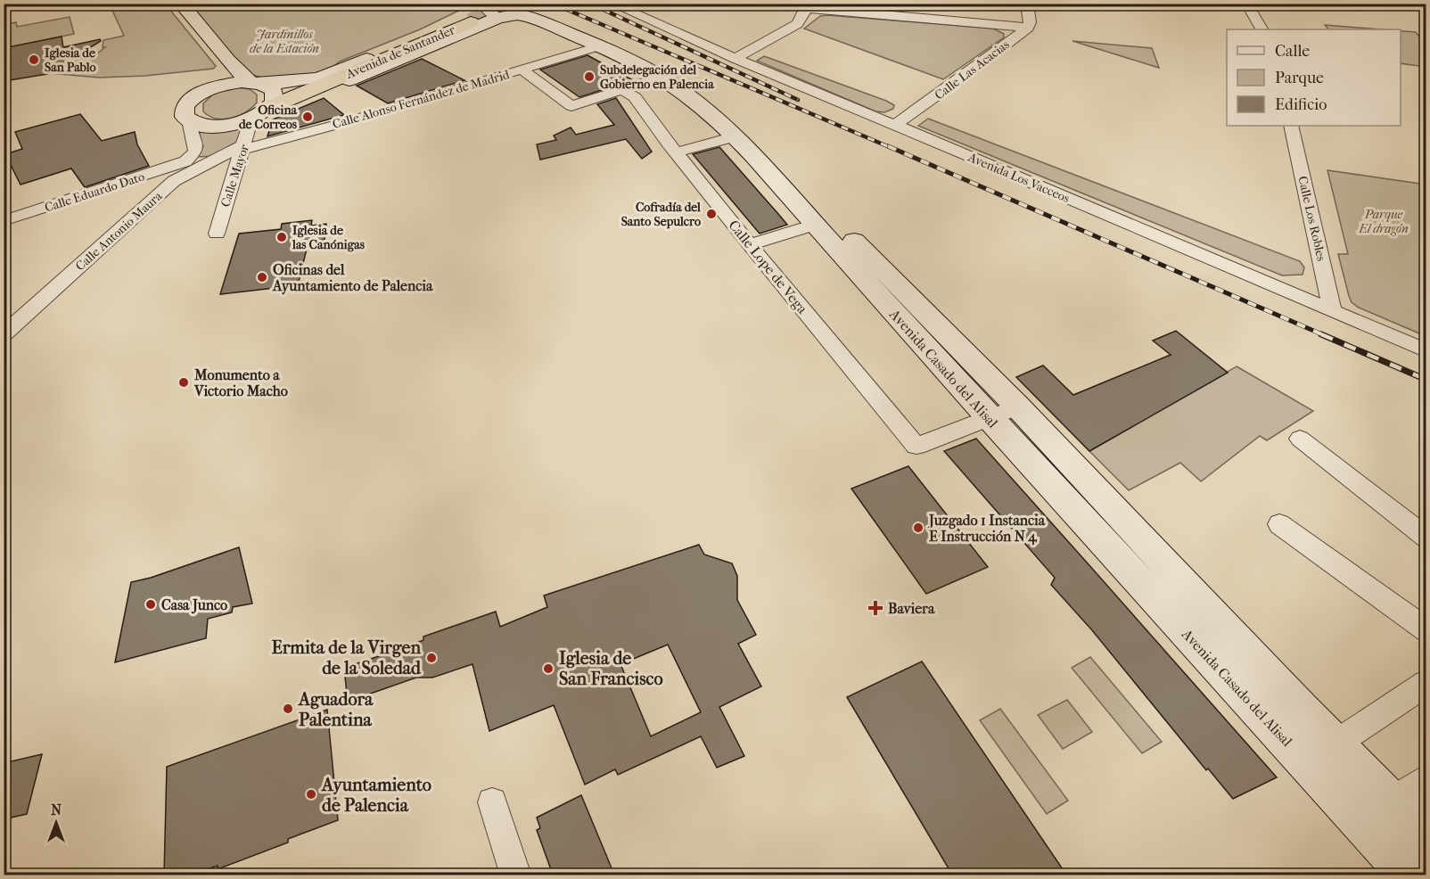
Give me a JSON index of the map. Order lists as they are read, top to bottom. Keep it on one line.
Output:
{"streets":{"highway":["Avenida de Santander"],"main road":["Avenida Casado del Alisal"],"street":["Calle Las Acacias","Calle Alonso Fernández de Madrid","Calle Mayor","Avenida Los Vacceos","Calle Eduardo Dato","Calle Los Robles","Calle Antonio Maura","Calle Lope de Vega"]},"crossings":[["Avenida de Santander","Calle Mayor"],["Calle Las Acacias","Avenida Los Vacceos"],["Calle Alonso Fernández de Madrid","Calle Mayor"],["Calle Alonso Fernández de Madrid","Calle Antonio Maura"],["Calle Alonso Fernández de Madrid","Avenida Casado del Alisal"],["Calle Mayor","Calle Antonio Maura"],["Avenida Los Vacceos","Calle Los Robles"],["Calle Lope de Vega","Avenida Casado del Alisal"]],"parks":["Jardinillos de la Estación","Parque El dragón"],"places":{"other":["Iglesia de San Pablo","Subdelegación del Gobierno en Palencia","Oficina de Correos","Cofradía del Santo Sepulcro","Iglesia de las Canónigas","Oficinas del Ayuntamiento de Palencia","Monumento a Victorio Macho","Juzgado 1 Instancia E Instrucción N 4","Casa Junco","Ermita de la Virgen de la Soledad","Iglesia de San Francisco","Aguadora Palentina","Ayuntamiento de Palencia"],"health":["Baviera"]},"legend":["Calle","Parque","Edificio"],"north":"top"}
